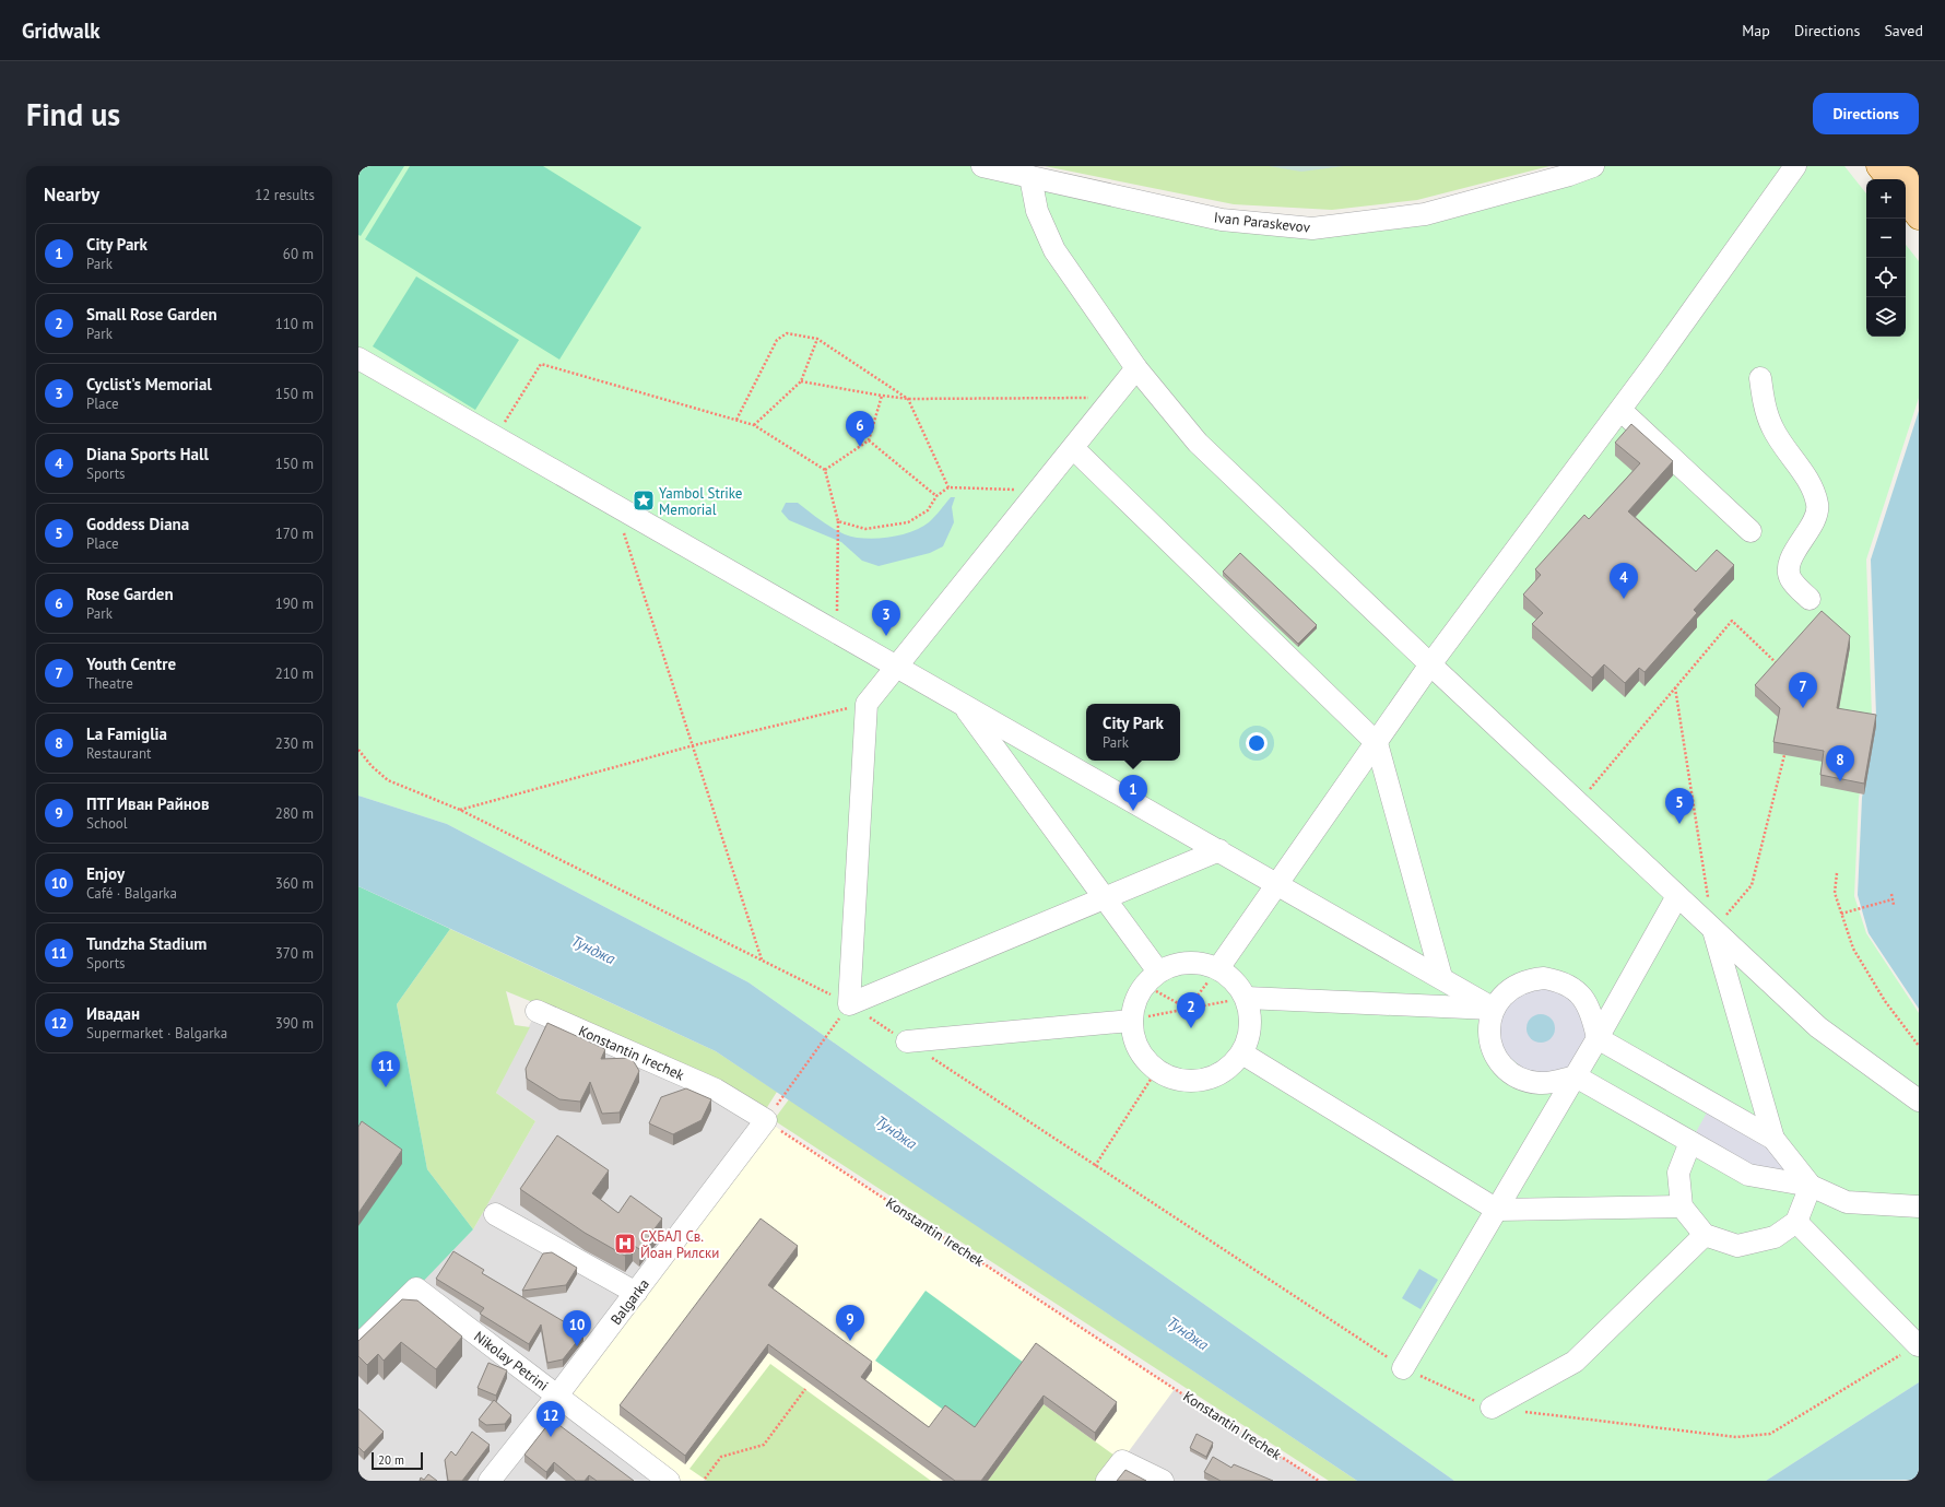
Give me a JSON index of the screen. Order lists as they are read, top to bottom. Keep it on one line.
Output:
{"streets":{"street":["Ivan Paraskevov","Konstantin Irechek","Balgarka","Nikolay Petrini"]},"crossings":[["Konstantin Irechek","Balgarka"],["Balgarka","Nikolay Petrini"]],"water":["Тунджа"],"places":{"place":["Yambol Strike Memorial"],"hospital":["СХБАЛ Св. Йоан Рилски"]},"scale_bar":"20 m","page":{"header":"Gridwalk","nav":["Map","Directions","Saved"],"buttons":"Directions","title":"Find us","heading":["Nearby","12 results"],"map_buttons":["+","−"],"list":[{"mark":"1","name":"City Park","note":"Park","value":"60 m"},{"mark":"2","name":"Small Rose Garden","note":"Park","value":"110 m"},{"mark":"3","name":"Cyclist's Memorial","note":"Place","value":"150 m"},{"mark":"4","name":"Diana Sports Hall","note":"Sports","value":"150 m"},{"mark":"5","name":"Goddess Diana","note":"Place","value":"170 m"},{"mark":"6","name":"Rose Garden","note":"Park","value":"190 m"},{"mark":"7","name":"Youth Centre","note":"Theatre","value":"210 m"},{"mark":"8","name":"La Famiglia","note":"Restaurant","value":"230 m"},{"mark":"9","name":"ПТГ Иван Райнов","note":"School","value":"280 m"},{"mark":"10","name":"Enjoy","note":"Café · Balgarka","value":"360 m"},{"mark":"11","name":"Tundzha Stadium","note":"Sports","value":"370 m"},{"mark":"12","name":"Ивадан","note":"Supermarket · Balgarka","value":"390 m"}],"pins":["6","4","3","7","8","1","5","2","11","9","10","12"],"popup":["City Park","Park"],"scale":"20 m"}}
